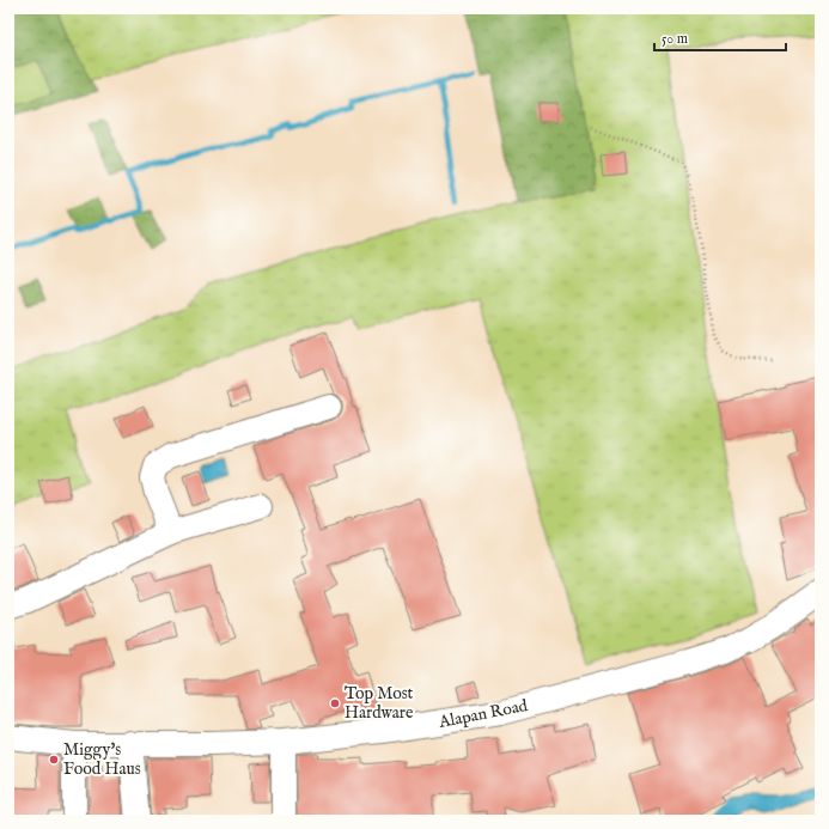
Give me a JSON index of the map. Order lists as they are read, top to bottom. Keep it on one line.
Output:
{"streets":{"street":["Alapan Road"]},"places":["Top Most Hardware","Miggy's Food Haus"],"scale_bar":"50 m"}
